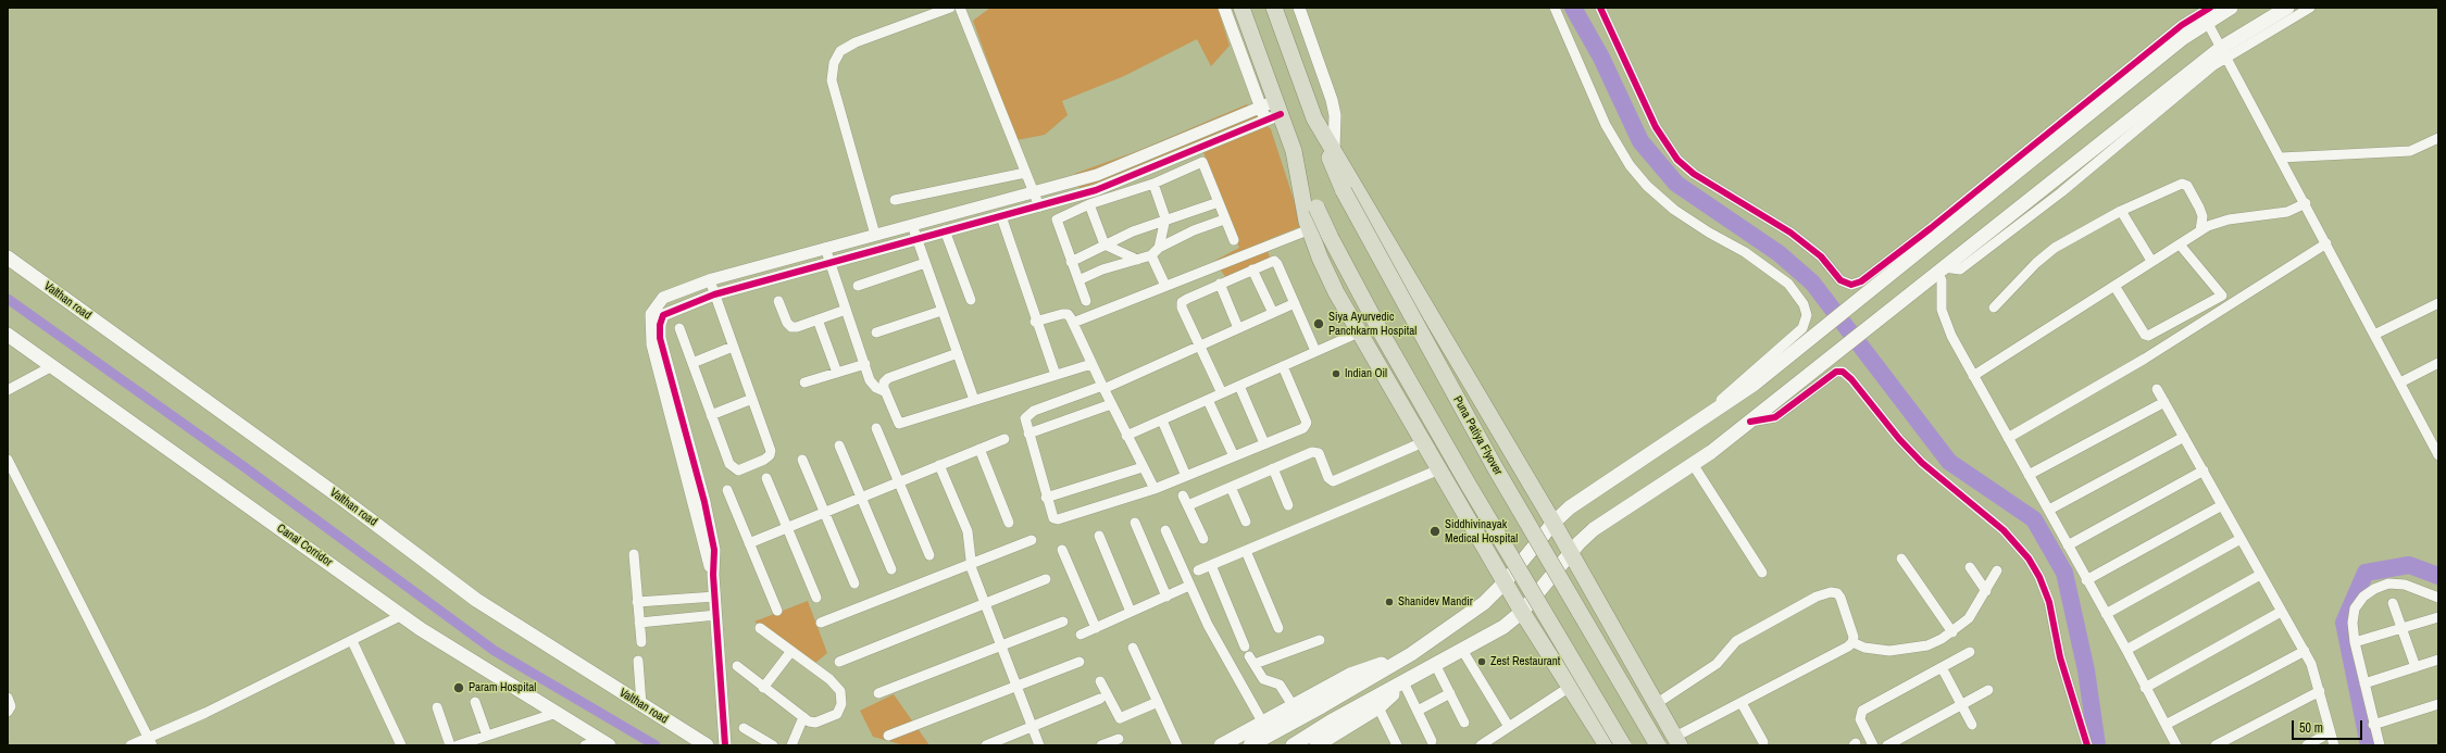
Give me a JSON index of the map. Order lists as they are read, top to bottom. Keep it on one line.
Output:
{"streets":{"highway":["Puna Patiya Flyover"],"main road":["Valthan road","Canal Corridor"]},"places":["Siya Ayurvedic Panchkarm Hospital","Indian Oil","Siddhivinayak Medical Hospital","Shanidev Mandir","Zest Restaurant","Param Hospital"],"scale_bar":"50 m"}
